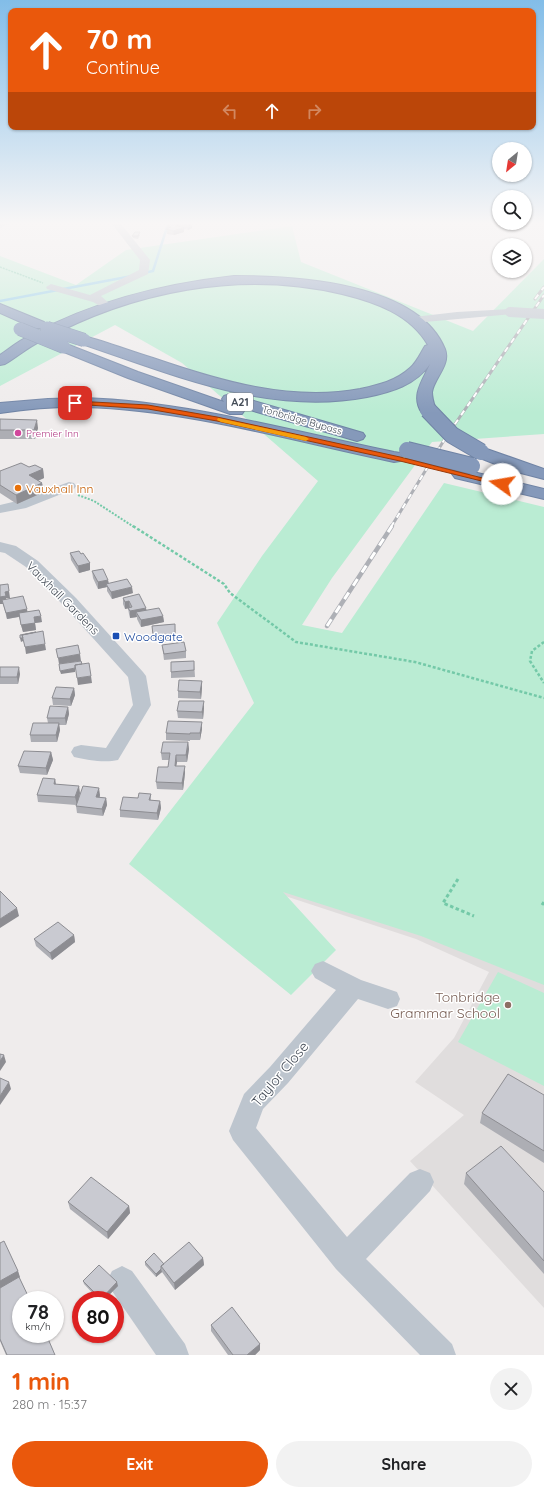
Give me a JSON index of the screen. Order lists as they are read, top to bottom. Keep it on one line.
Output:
{"streets":{"highway":["A21","Tonbridge Bypass"],"street":["Vauxhall Gardens","Taylor Close"]},"places":{"other":["Premier Inn","Vauxhall Inn","Tonbridge Grammar School"],"transit":["Woodgate"]},"north":"bottom left","page":{"turn":["70 m","Continue"],"speed":"78 km/h","limit":"80","heading":["1 min","280 m · 15:37"],"buttons":["Exit","Share"]}}
